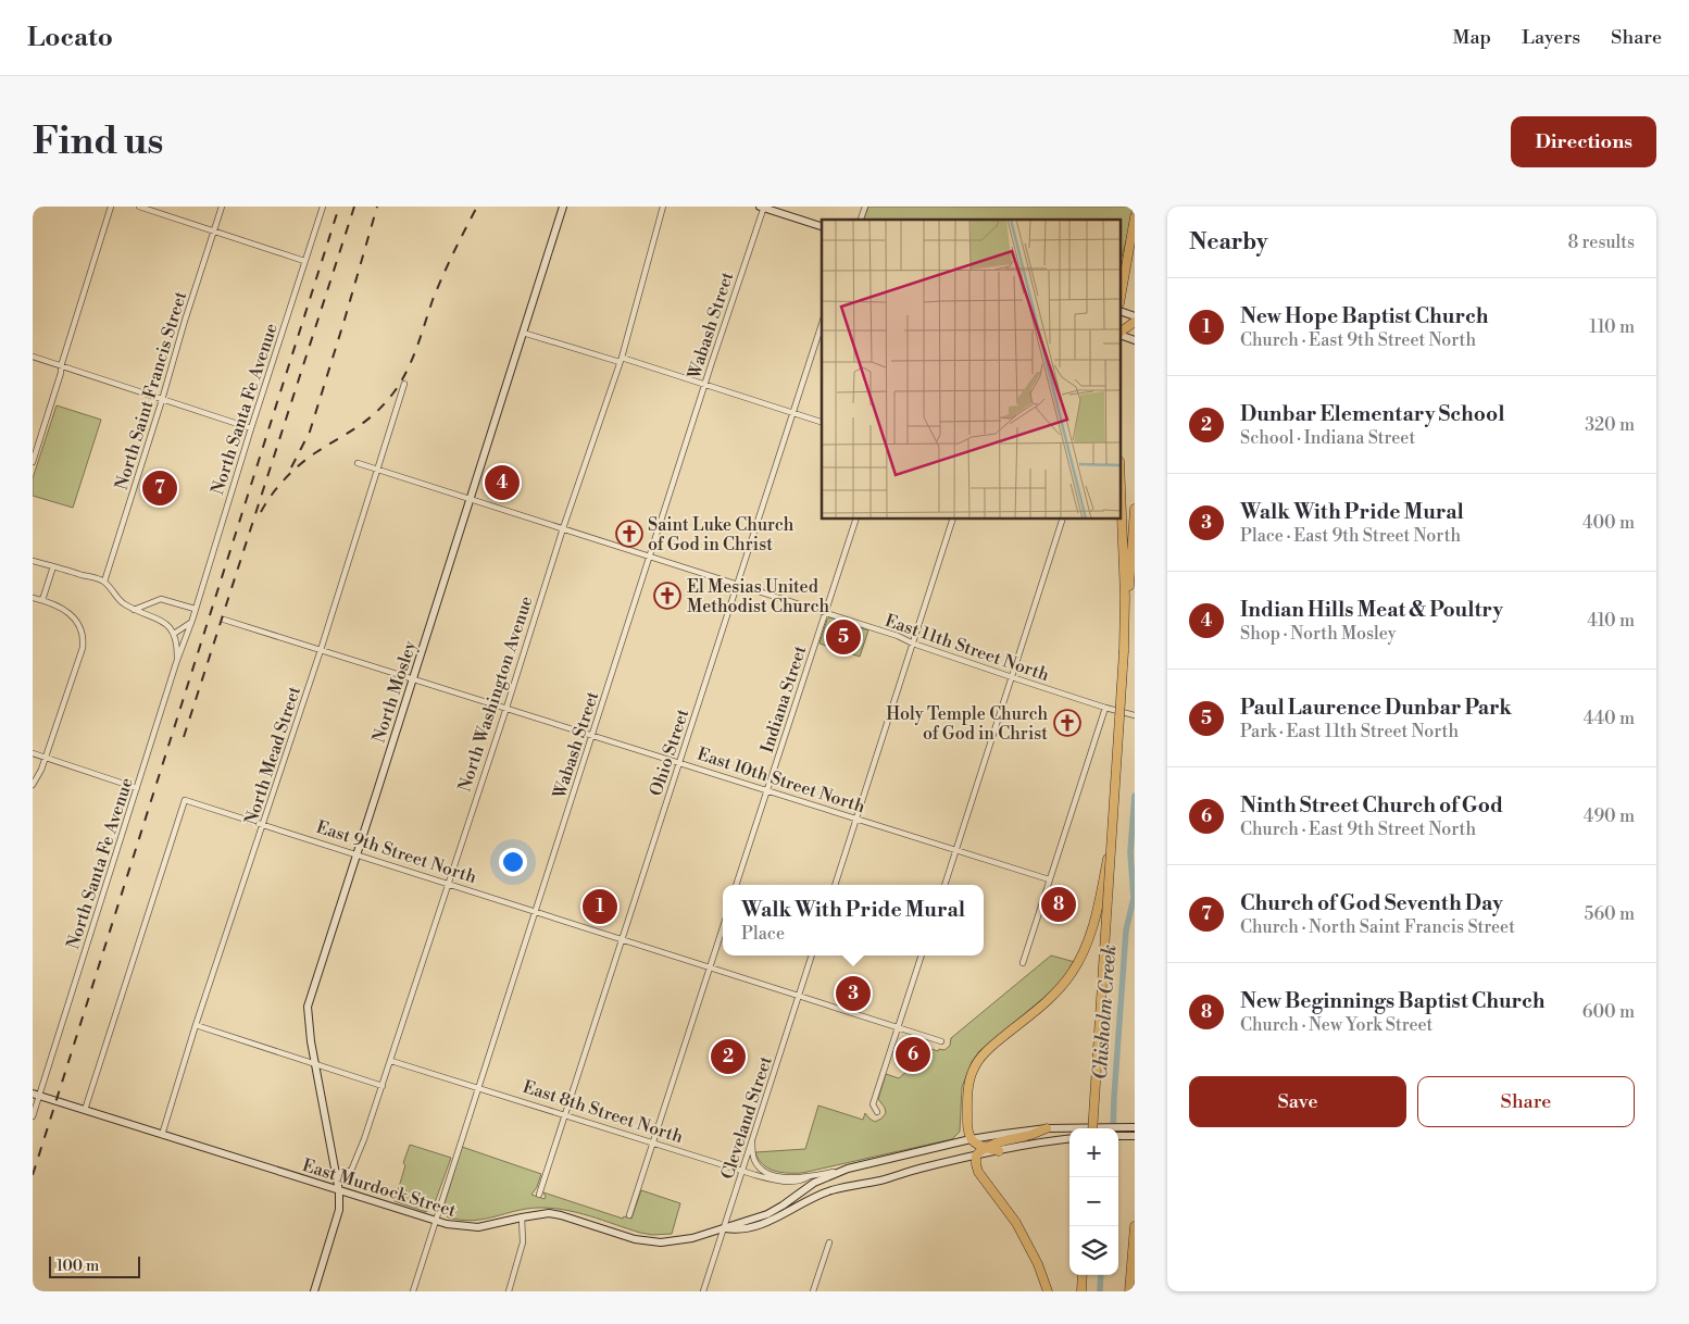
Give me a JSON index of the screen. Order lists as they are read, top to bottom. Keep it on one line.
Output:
{"streets":{"street":["Wabash Street","North Saint Francis Street","North Santa Fe Avenue","East 11th Street North","North Mosley","North Washington Avenue","Indiana Street","Ohio Street","North Mead Street","East 10th Street North","East 9th Street North","East 8th Street North","Cleveland Street","East Murdock Street"]},"crossings":[["Wabash Street","East 11th Street North"],["Wabash Street","East 10th Street North"],["Wabash Street","East 9th Street North"],["Wabash Street","East 8th Street North"],["Wabash Street","East Murdock Street"],["North Santa Fe Avenue","East Murdock Street"],["East 11th Street North","North Mosley"],["East 11th Street North","North Washington Avenue"],["East 11th Street North","Indiana Street"],["East 11th Street North","Ohio Street"],["East 11th Street North","North Mead Street"],["North Mosley","North Washington Avenue"],["North Mosley","East 10th Street North"],["North Mosley","East 9th Street North"],["North Mosley","East Murdock Street"],["North Washington Avenue","East 10th Street North"],["North Washington Avenue","East 9th Street North"],["North Washington Avenue","East 8th Street North"],["Indiana Street","East 10th Street North"],["Ohio Street","East 10th Street North"],["Ohio Street","East 9th Street North"],["Ohio Street","East 8th Street North"],["North Mead Street","East 10th Street North"],["North Mead Street","East 9th Street North"],["North Mead Street","East Murdock Street"],["East 9th Street North","Cleveland Street"],["East 9th Street North","East Murdock Street"],["East 8th Street North","Cleveland Street"],["East 8th Street North","East Murdock Street"],["Cleveland Street","East Murdock Street"]],"water":["Chisholm Creek"],"places":{"church":["Saint Luke Church of God in Christ","El Mesias United Methodist Church","Holy Temple Church of God in Christ"]},"scale_bar":"100 m","page":{"header":"Locato","nav":["Map","Layers","Share"],"buttons":["Directions",["Save","Share"]],"title":"Find us","heading":["Nearby","8 results"],"list":[{"mark":"1","name":"New Hope Baptist Church","note":"Church · East 9th Street North","value":"110 m"},{"mark":"2","name":"Dunbar Elementary School","note":"School · Indiana Street","value":"320 m"},{"mark":"3","name":"Walk With Pride Mural","note":"Place · East 9th Street North","value":"400 m"},{"mark":"4","name":"Indian Hills Meat & Poultry","note":"Shop · North Mosley","value":"410 m"},{"mark":"5","name":"Paul Laurence Dunbar Park","note":"Park · East 11th Street North","value":"440 m"},{"mark":"6","name":"Ninth Street Church of God","note":"Church · East 9th Street North","value":"490 m"},{"mark":"7","name":"Church of God Seventh Day","note":"Church · North Saint Francis Street","value":"560 m"},{"mark":"8","name":"New Beginnings Baptist Church","note":"Church · New York Street","value":"600 m"}],"pins":["4","7","5","8","1","3","6","2"],"popup":["Walk With Pride Mural","Place"],"map_buttons":["+","−"],"scale":"100 m"}}
